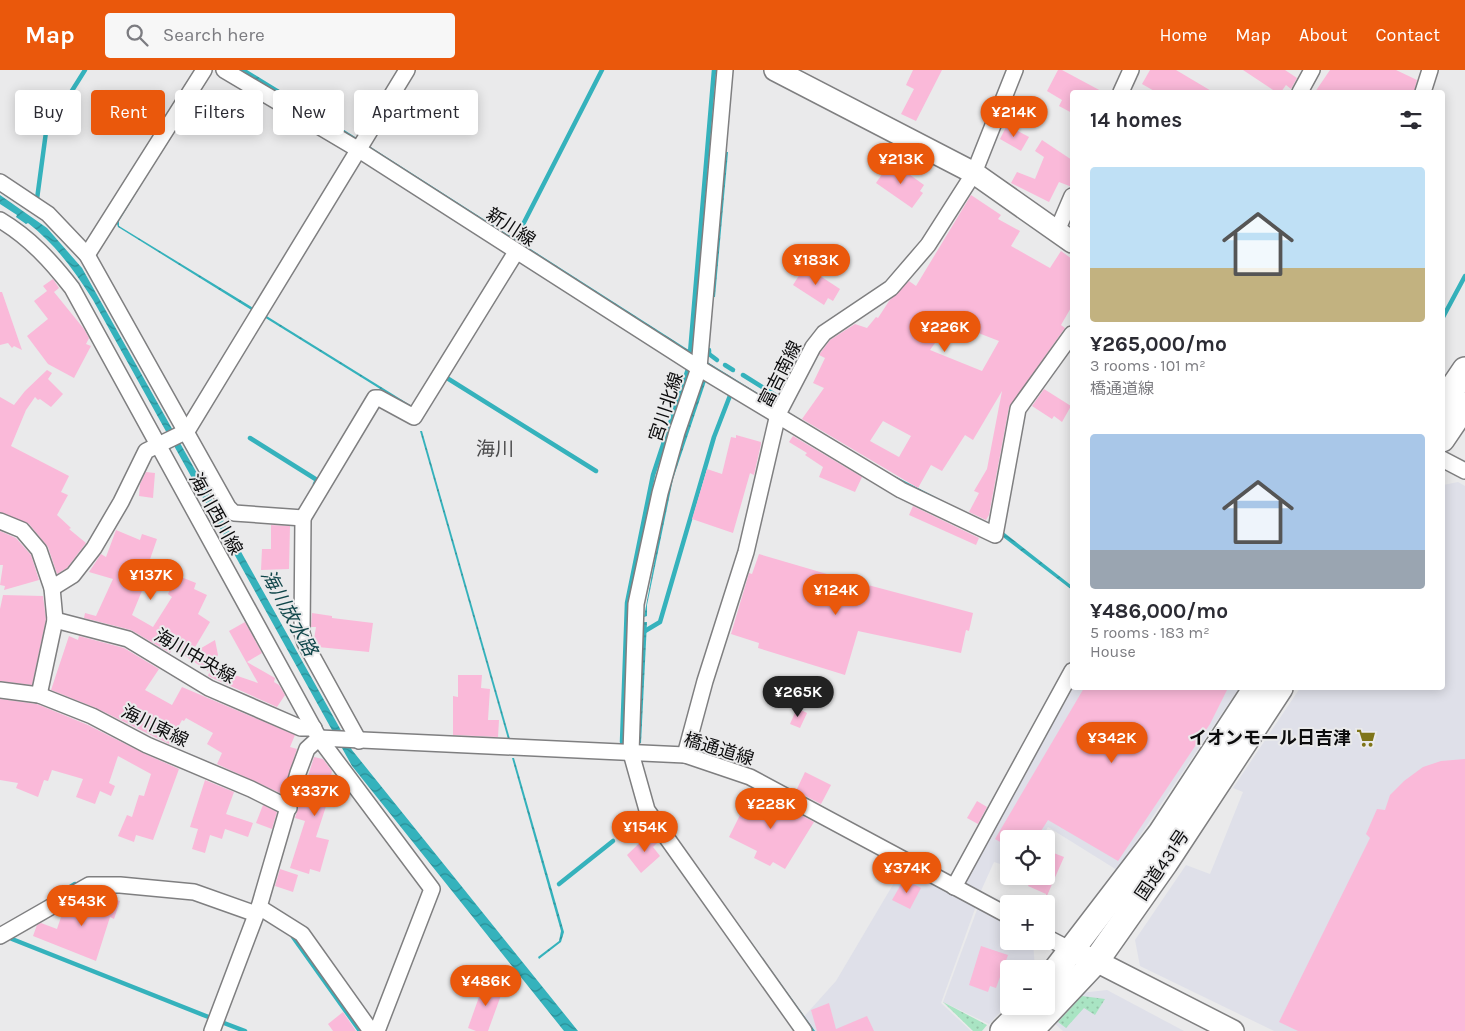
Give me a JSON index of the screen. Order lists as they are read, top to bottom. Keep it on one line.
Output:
{"streets":{"highway":["国道431号"],"street":["新川線","富吉南線","宮川北線","海川西川線","海川中央線","海川東線","橋通道線"]},"crossings":[["新川線","富吉南線"],["新川線","宮川北線"],["富吉南線","橋通道線"],["宮川北線","橋通道線"],["海川西川線","海川中央線"],["海川中央線","橋通道線"]],"districts":["海川"],"water":["海川放水路"],"places":{"supermarket":["イオンモール日吉津"]},"page":{"header":"Map","search":"Search here","nav":["Home","Map","About","Contact"],"chip":["Buy","Rent","Filters","New","Apartment"],"heading":"14 homes","price":["¥214K","¥213K","¥183K","¥226K","¥137K","¥124K","¥265K","¥342K","¥337K","¥228K","¥154K","¥374K","¥543K","¥486K"],"list":[{"name":"¥265,000/mo","note":"3 rooms · 101 m² · 橋通道線"},{"name":"¥486,000/mo","note":"5 rooms · 183 m² · House"}],"map_buttons":["+","−"]}}
